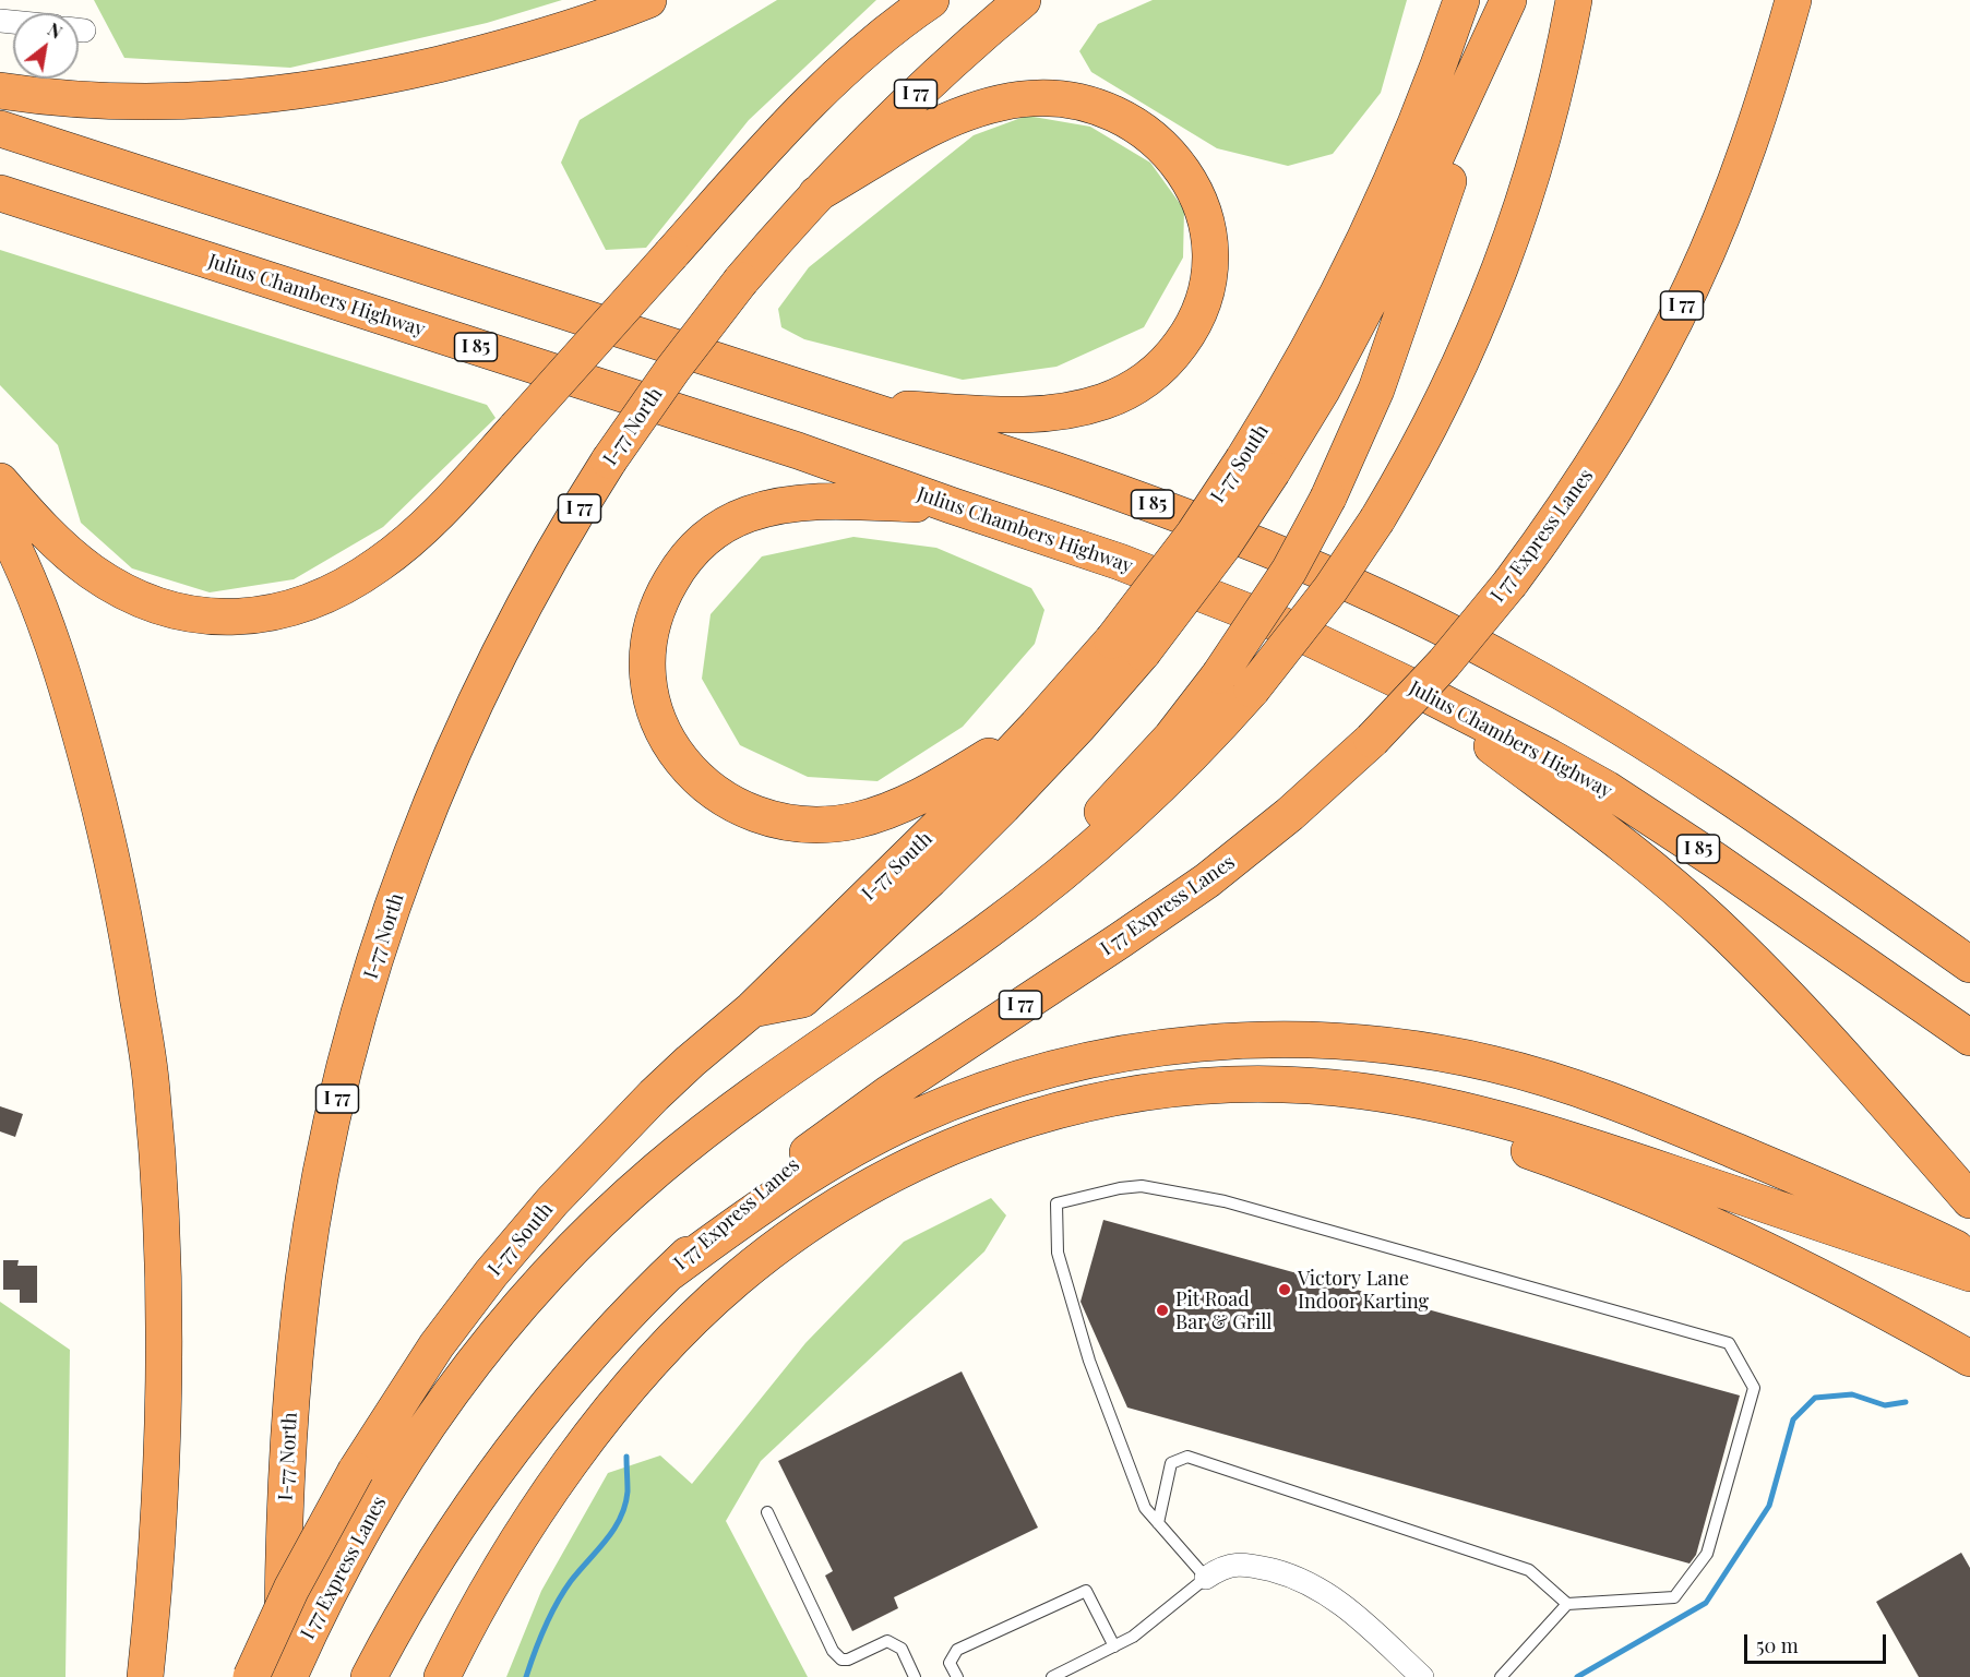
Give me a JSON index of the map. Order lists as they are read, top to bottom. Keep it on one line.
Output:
{"streets":{"highway":["I 77","Julius Chambers Highway","I 85","I-77 North","I-77 South","I 77 Express Lanes"]},"crossings":[["I 77","I-77 North"]],"places":["Victory Lane Indoor Karting","Pit Road Bar & Grill"],"scale_bar":"50 m","north":"top right"}
